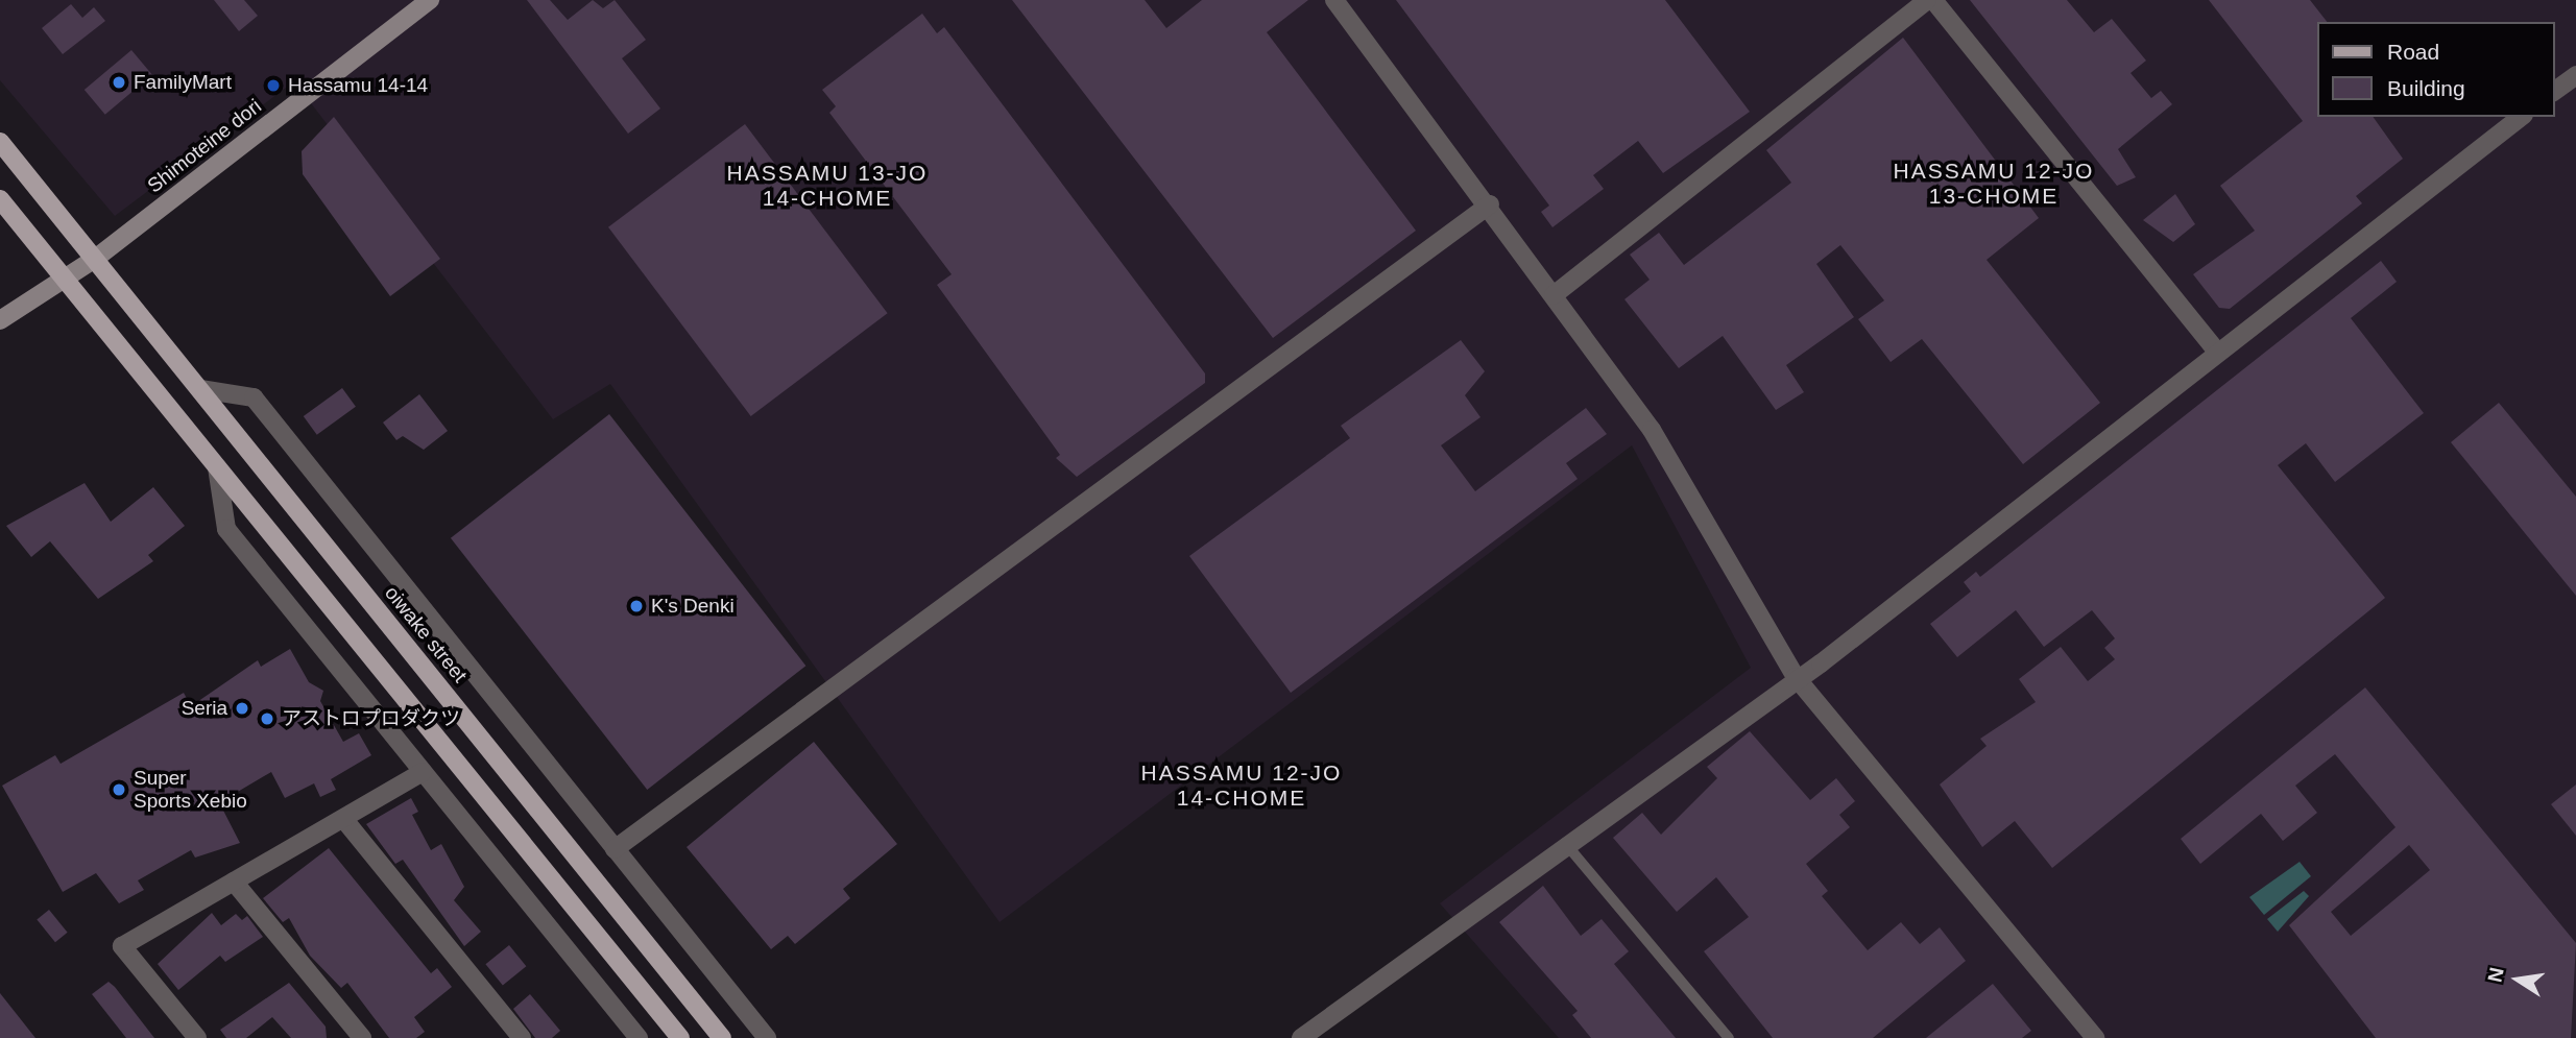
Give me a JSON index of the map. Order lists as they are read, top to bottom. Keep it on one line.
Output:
{"streets":{"main road":["Shimoteine dori","oiwake street"]},"crossings":[["Shimoteine dori","oiwake street"]],"districts":["HASSAMU 12-JO 13-CHOME","HASSAMU 13-JO 14-CHOME","HASSAMU 12-JO 14-CHOME"],"places":["FamilyMart","Hassamu 14-14","K's Denki","Seria","アストロプロダクツ","Super Sports Xebio"],"legend":["Road","Building"],"north":"left"}
